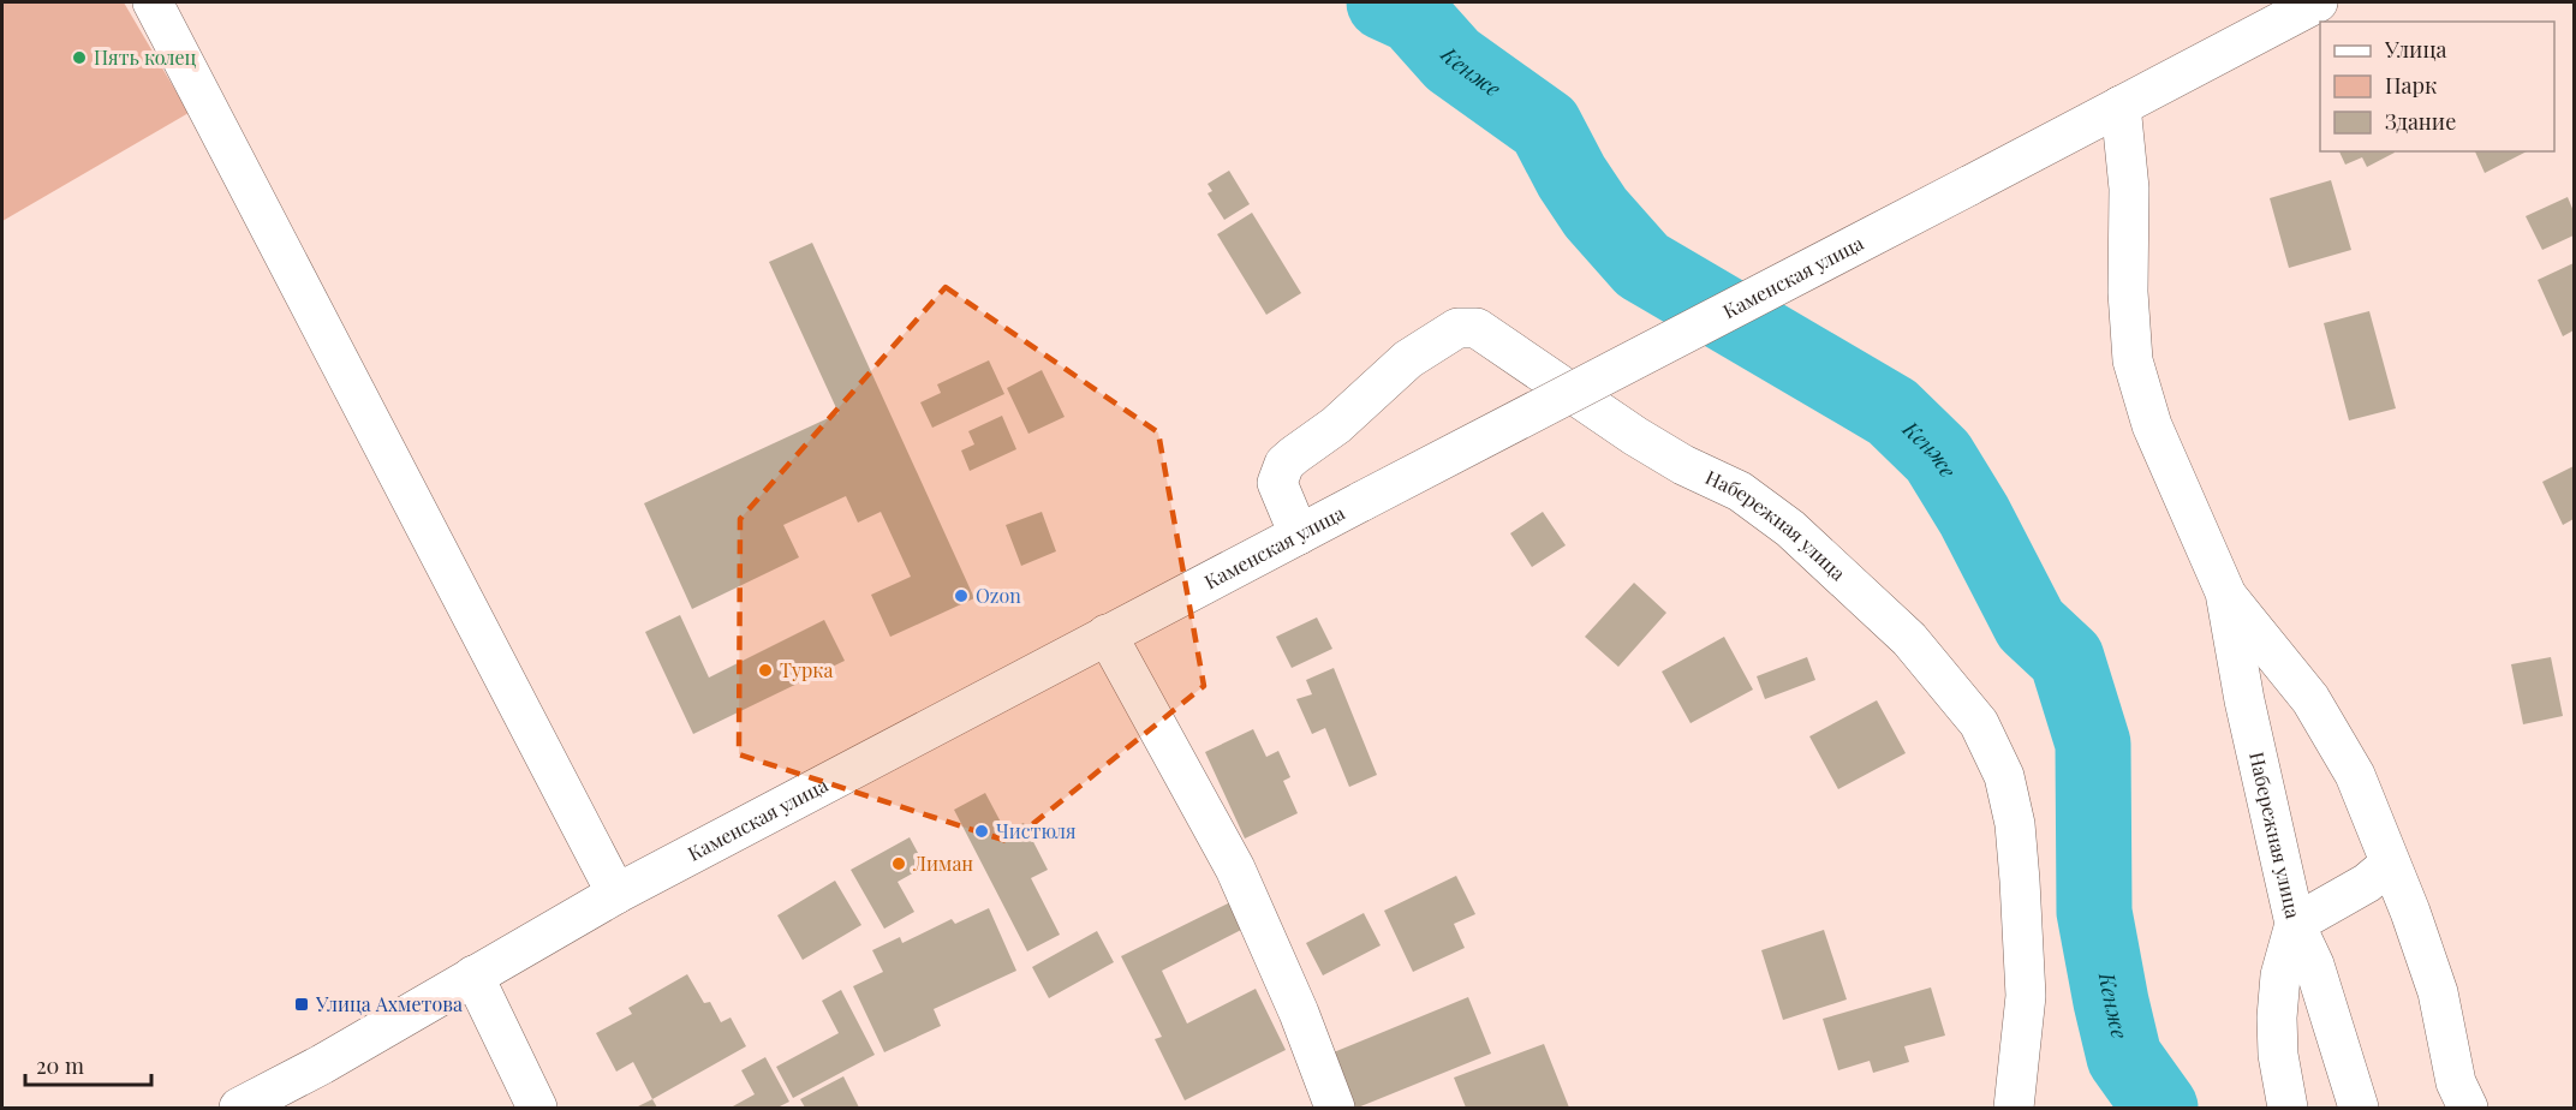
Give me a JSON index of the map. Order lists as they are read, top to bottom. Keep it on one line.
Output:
{"streets":{"street":["Каменская улица","Набережная улица"]},"crossings":[["Каменская улица","Набережная улица"]],"water":["Кенже"],"places":{"other":["Пять колец","Ozon","Турка","Чистюля","Лиман"],"transit":["Улица Ахметова"]},"legend":["Улица","Парк","Здание"],"scale_bar":"20 m"}
